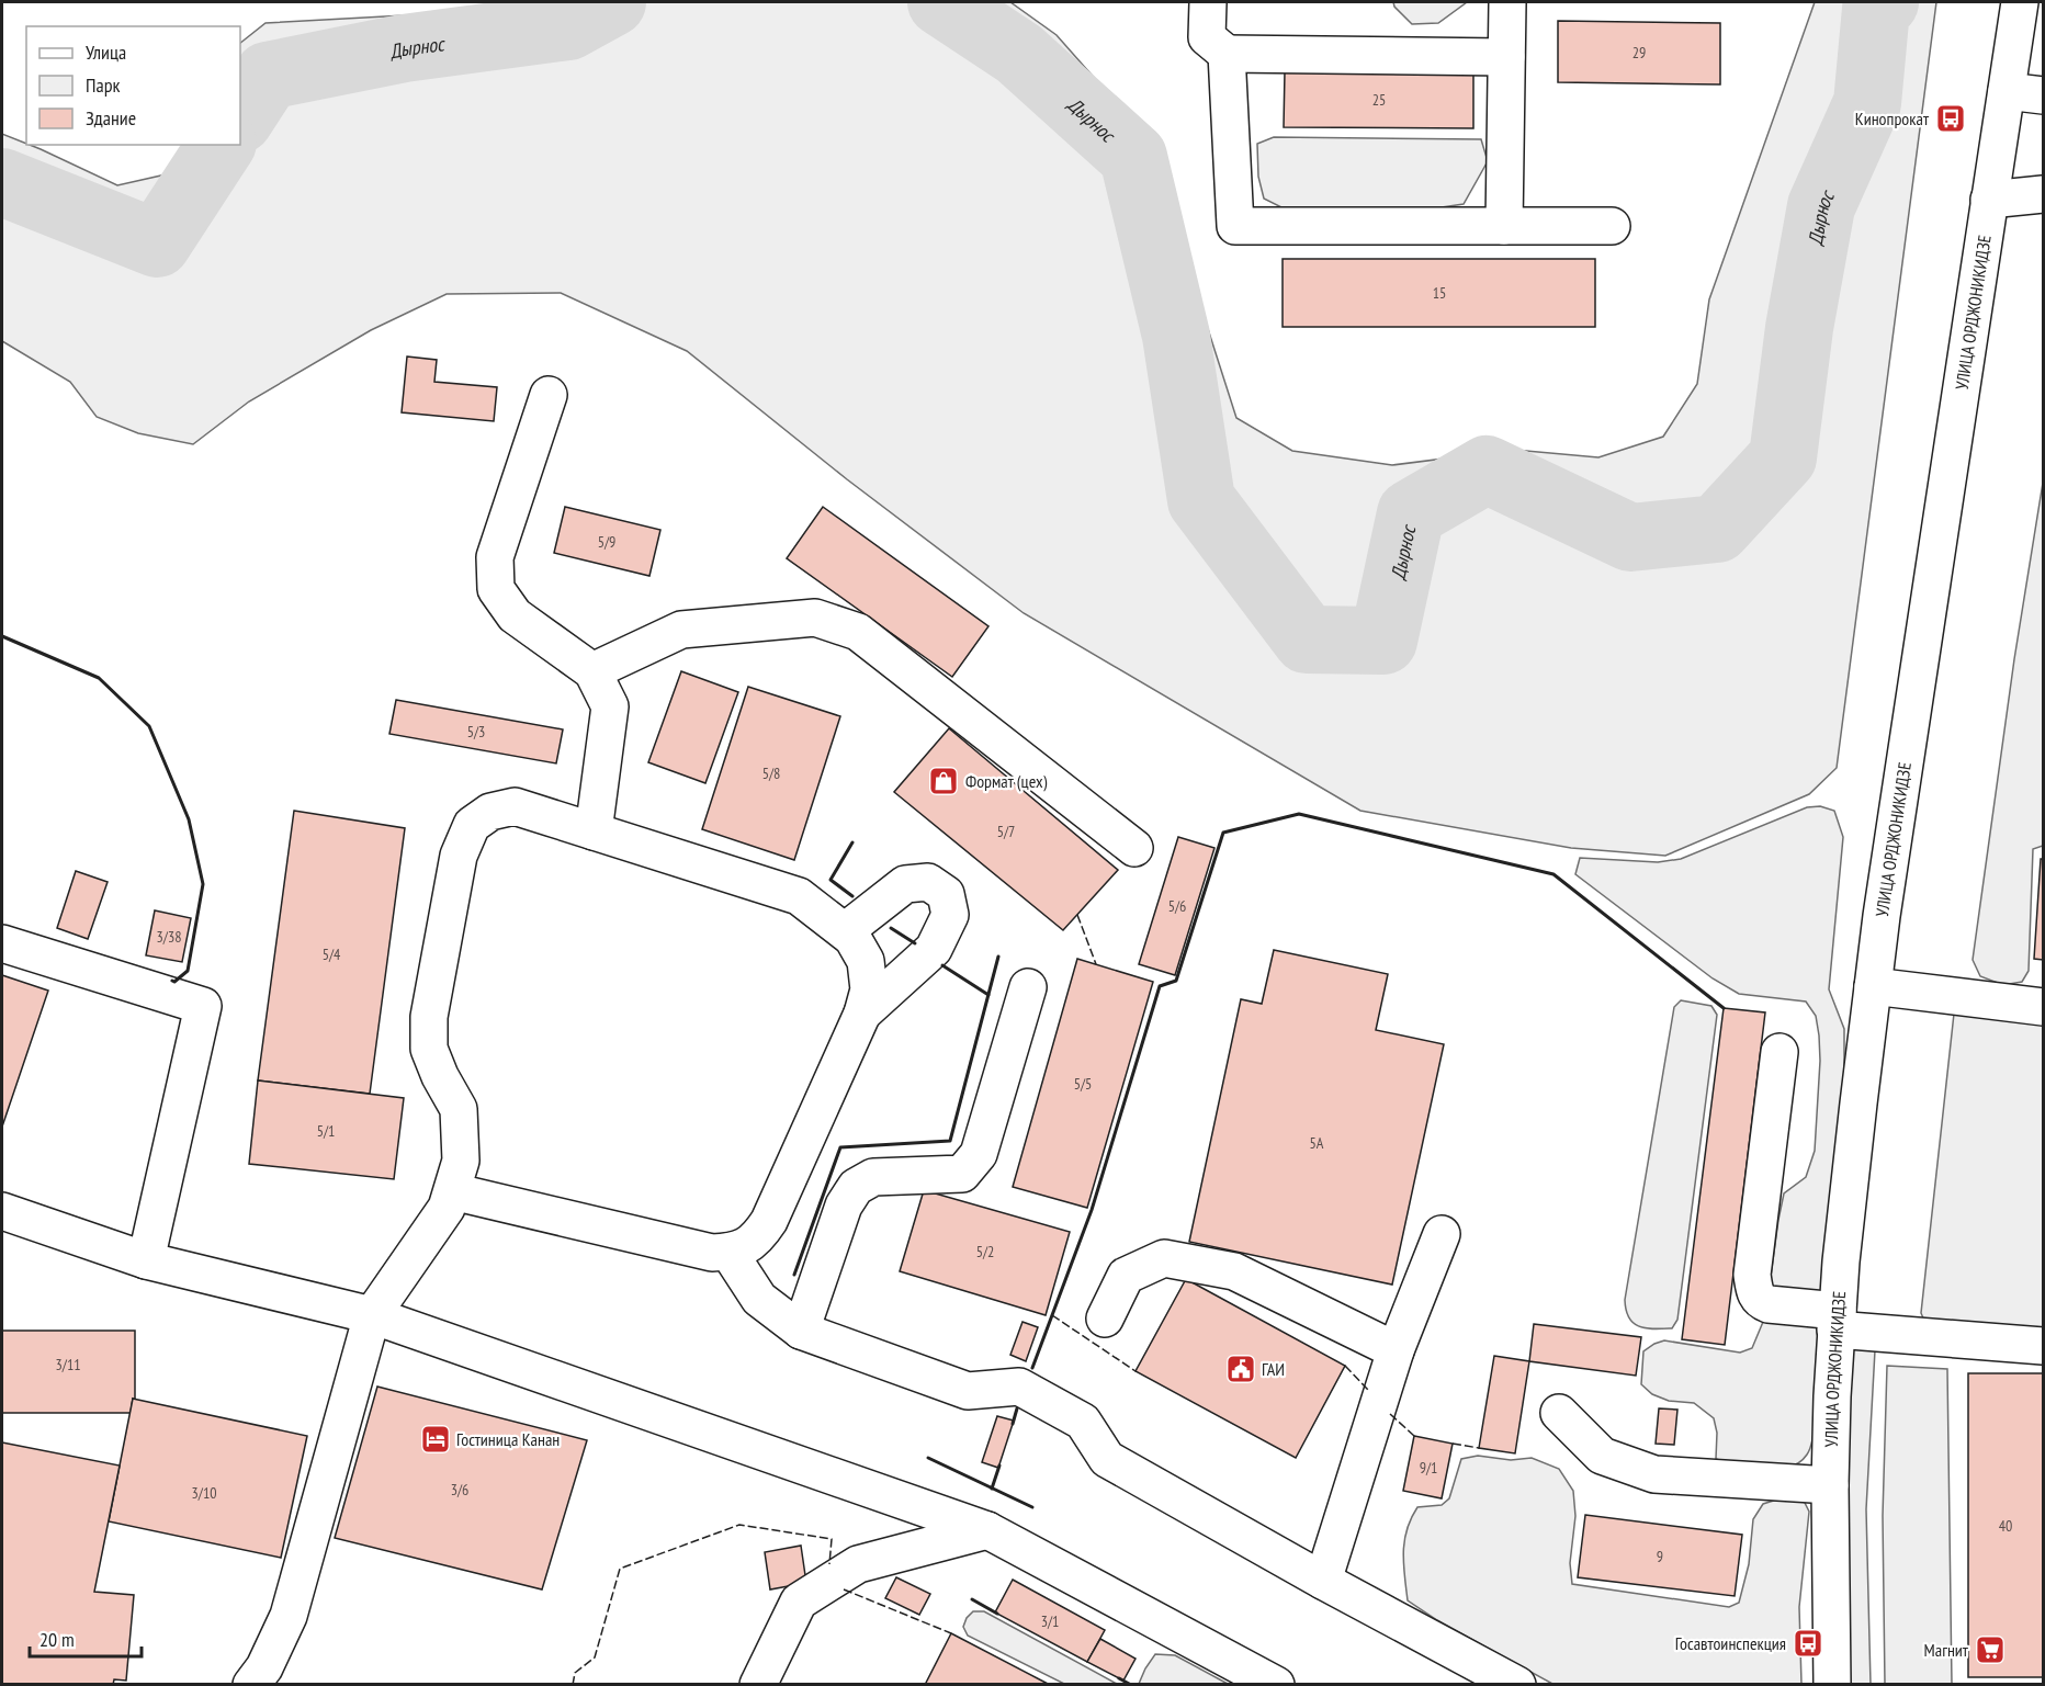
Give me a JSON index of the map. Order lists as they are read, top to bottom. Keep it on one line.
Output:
{"streets":{"main road":["УЛИЦА ОРДЖОНИКИДЗЕ"]},"water":["Дырнос"],"places":{"bus stop":["Кинопрокат","Госавтоинспекция"],"shop":["Формат (цех)"],"public building":["ГАИ"],"hotel":["Гостиница Канан"],"supermarket":["Магнит"]},"house_numbers":["29","25","15","5/9","5/3","5/8","5/7","5/6","3/38","5/4","5/5","5/1","5А","5/2","3/11","9/1","3/6","3/10","40","9","3/1"],"legend":["Улица","Парк","Здание"],"scale_bar":"20 m"}
